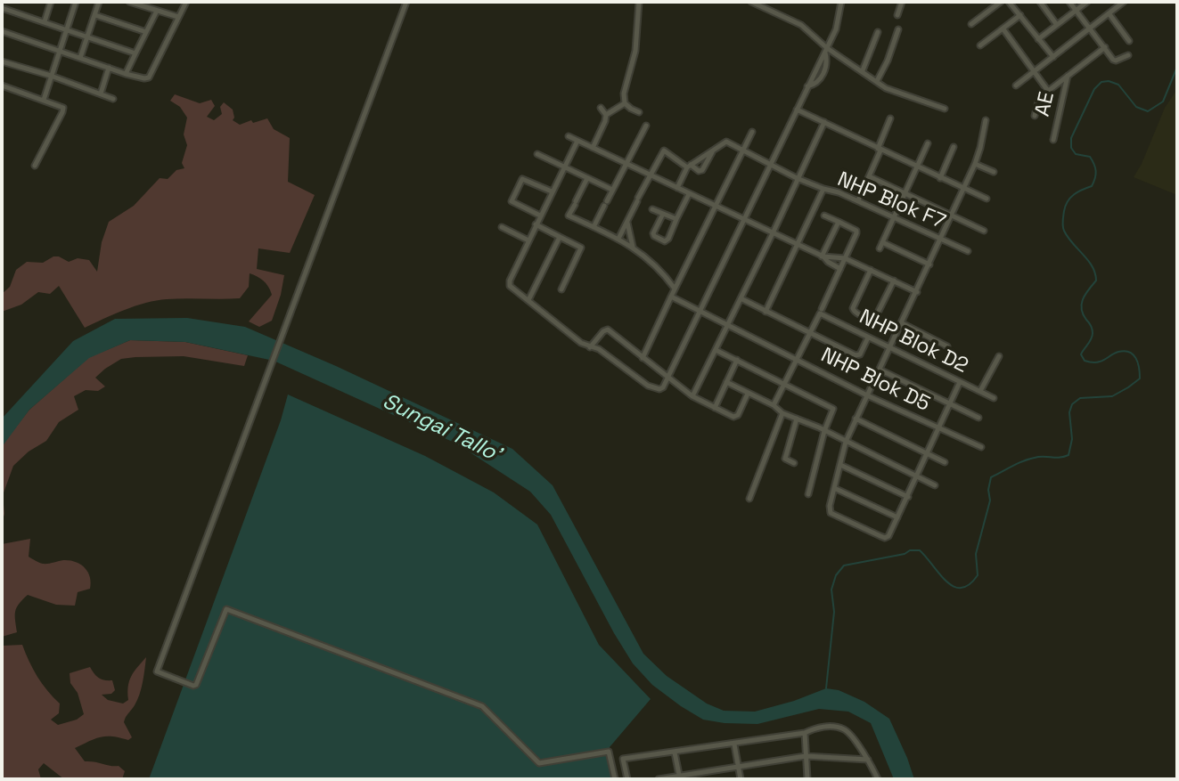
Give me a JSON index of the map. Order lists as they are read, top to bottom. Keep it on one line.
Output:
{"streets":{"street":["AE","NHP Blok F7","NHP Blok D2","NHP Blok D5"]},"water":["Sungai Tallo'"]}
